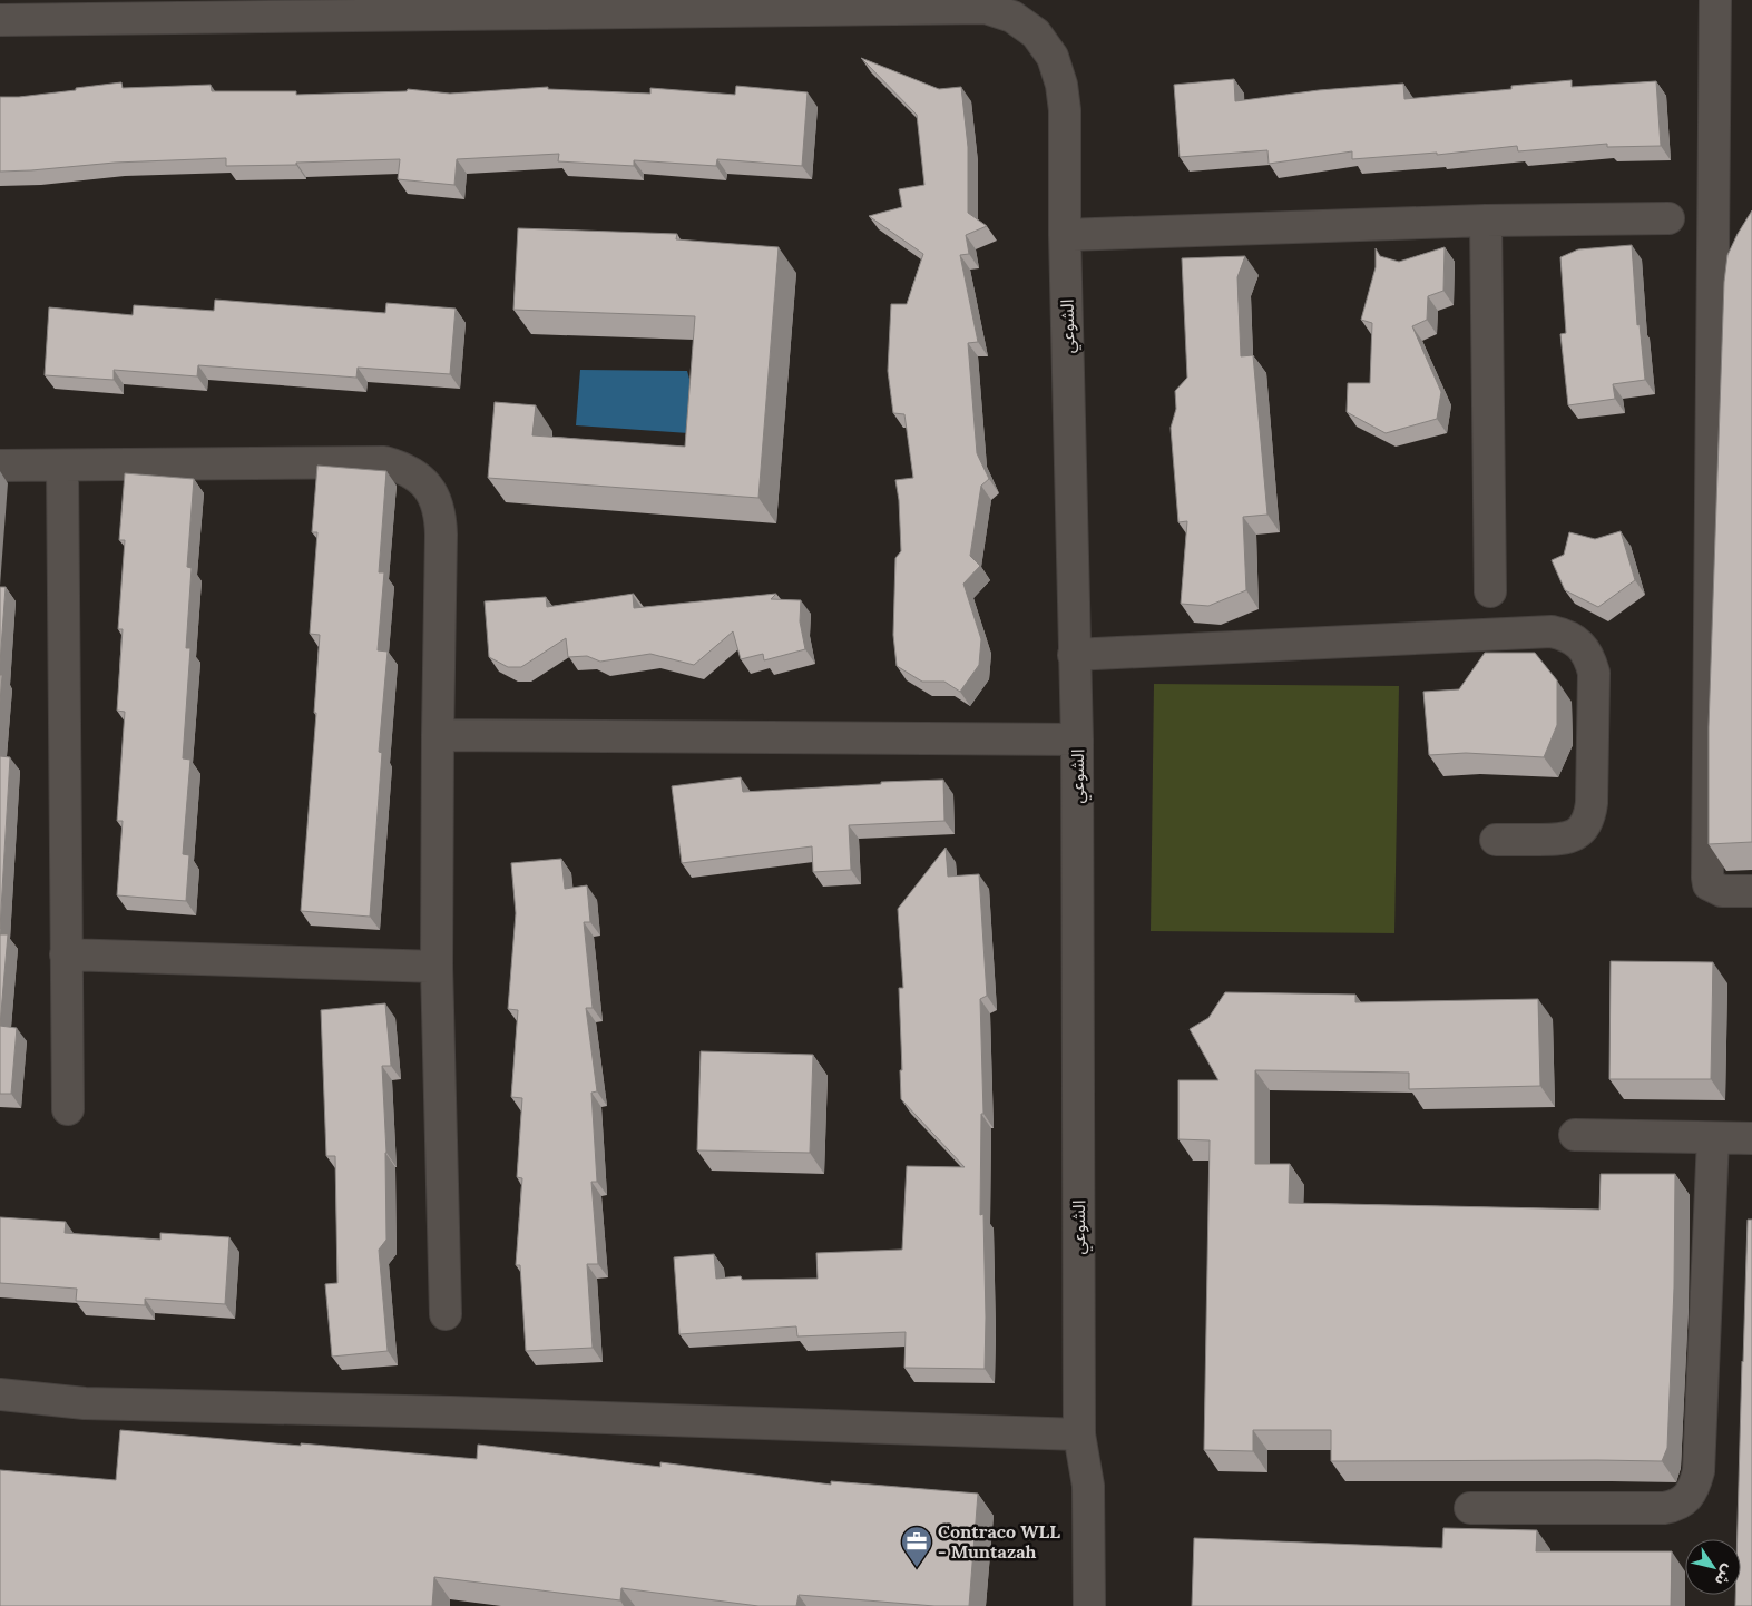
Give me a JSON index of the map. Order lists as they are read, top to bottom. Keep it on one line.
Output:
{"streets":{"street":["الشوعي"]},"places":{"office":["Contraco WLL - Muntazah"]},"north":"bottom right"}
